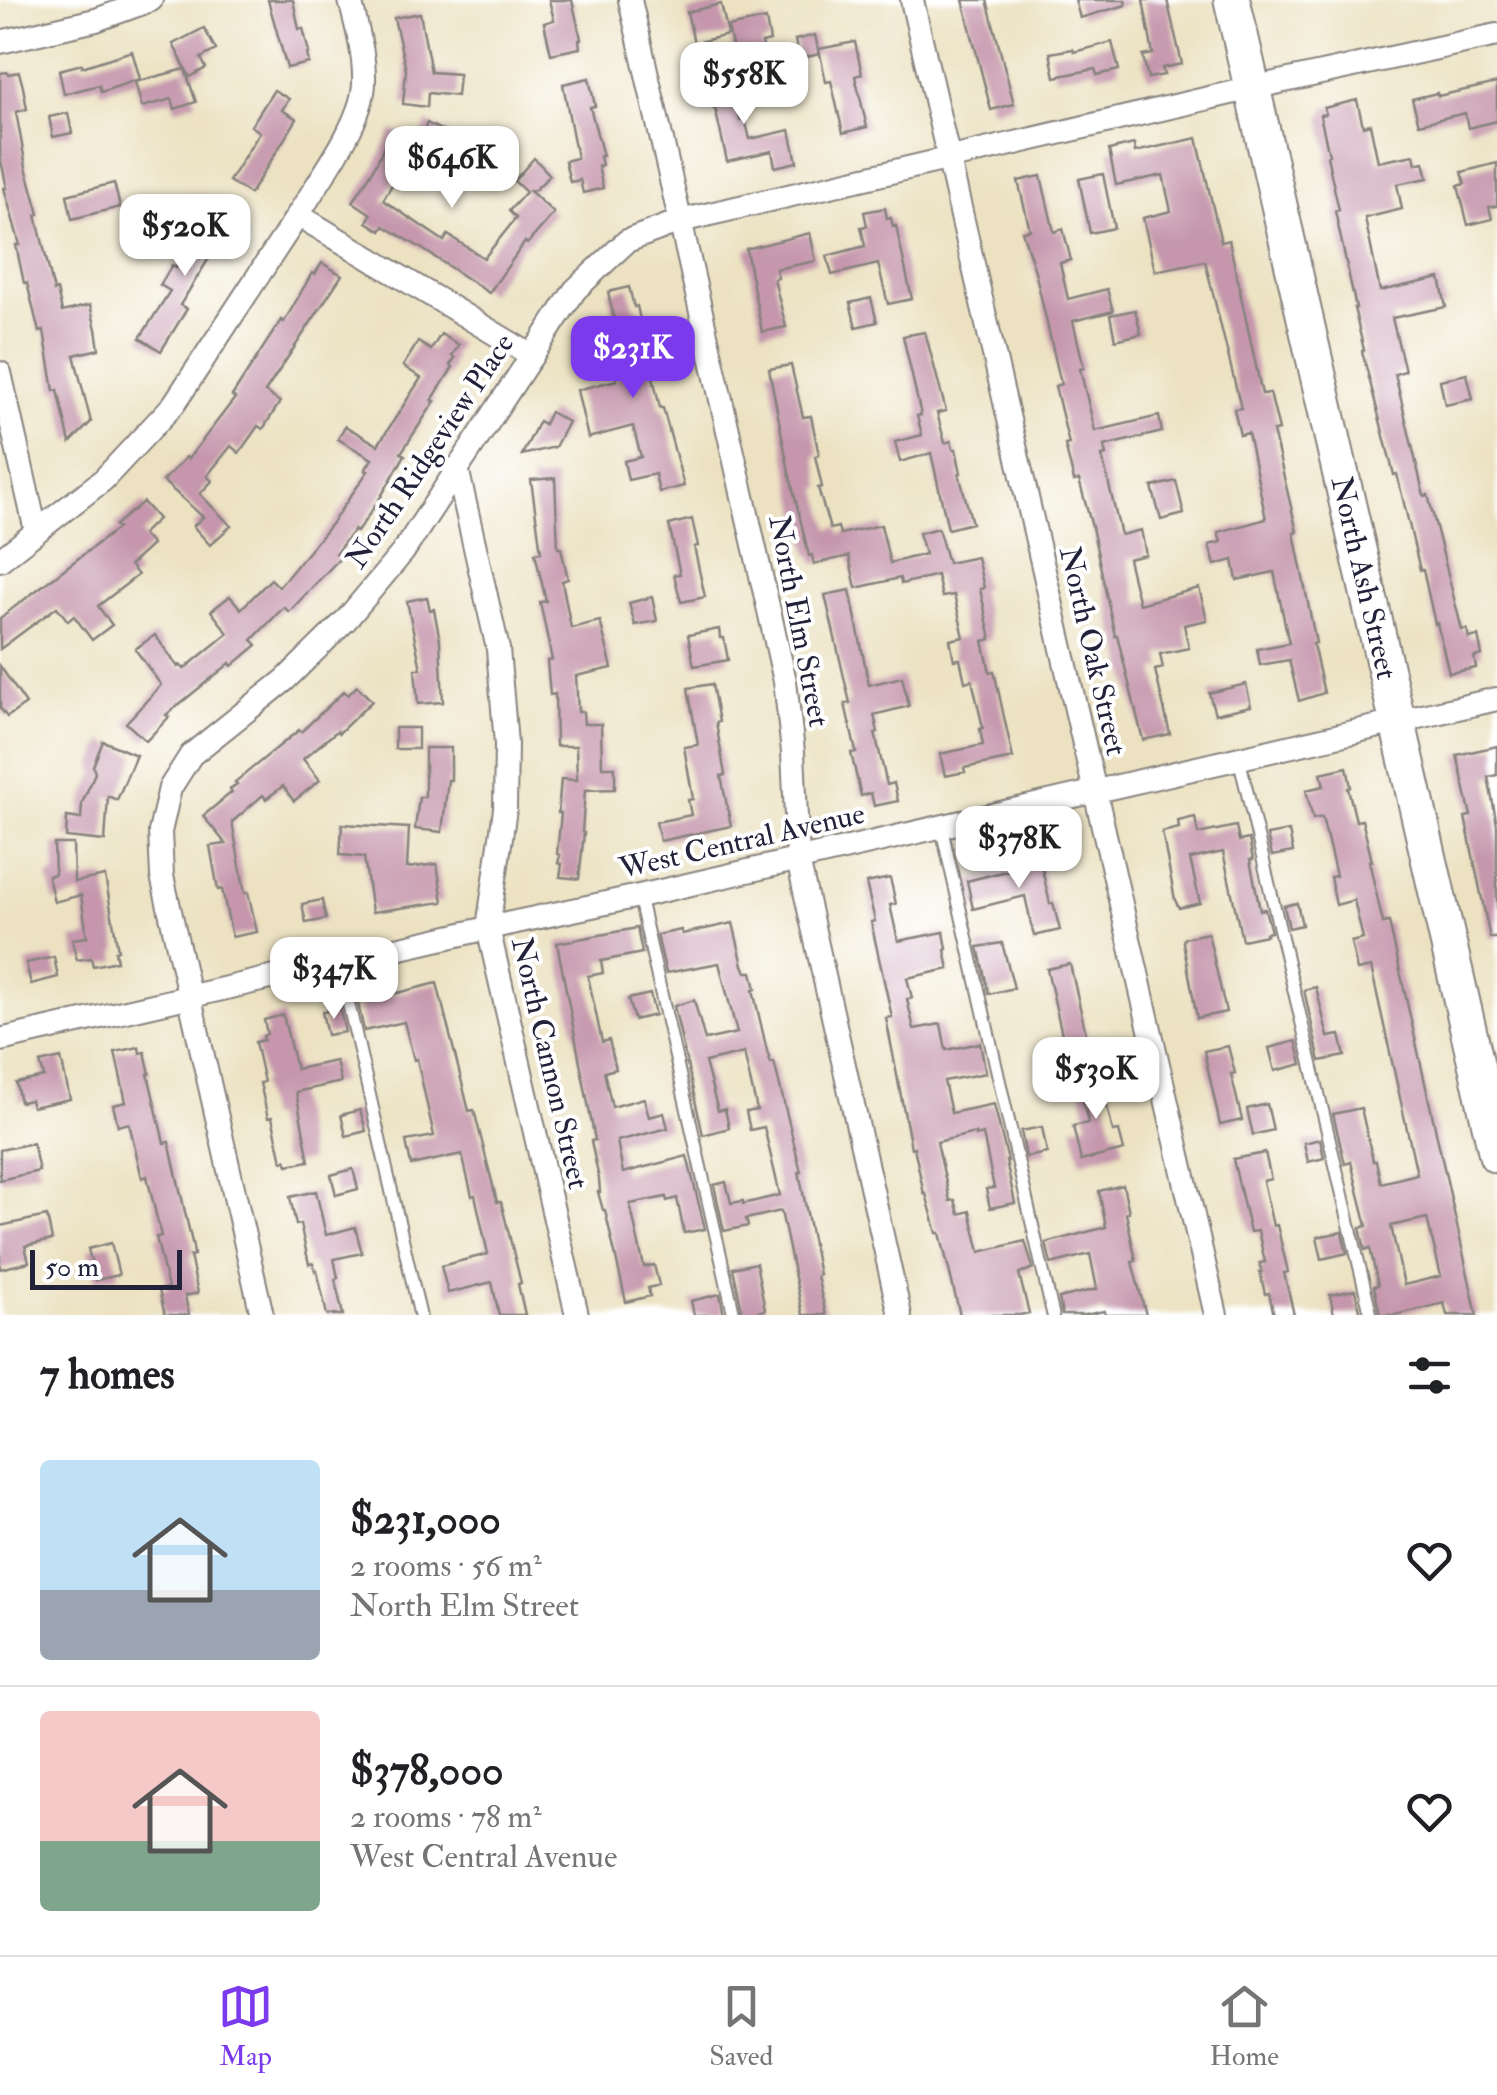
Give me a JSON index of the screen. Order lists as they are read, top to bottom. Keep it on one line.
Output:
{"streets":{"main road":["North Ash Street"],"street":["North Ridgeview Place","North Elm Street","North Oak Street","West Central Avenue","North Cannon Street"]},"crossings":[["North Ridgeview Place","North Ash Street"],["North Ridgeview Place","North Elm Street"],["North Ridgeview Place","North Oak Street"],["North Ridgeview Place","West Central Avenue"],["North Ridgeview Place","North Cannon Street"],["North Ash Street","West Central Avenue"],["North Elm Street","West Central Avenue"],["North Oak Street","West Central Avenue"],["West Central Avenue","North Cannon Street"]],"scale_bar":"50 m","page":{"price":["$558K","$646K","$520K","$231K","$378K","$347K","$530K"],"scale":"50 m","heading":"7 homes","list":[{"name":"$231,000","note":"2 rooms · 56 m² · North Elm Street"},{"name":"$378,000","note":"2 rooms · 78 m² · West Central Avenue"}],"tabs":["Map","Saved","Home"]}}
